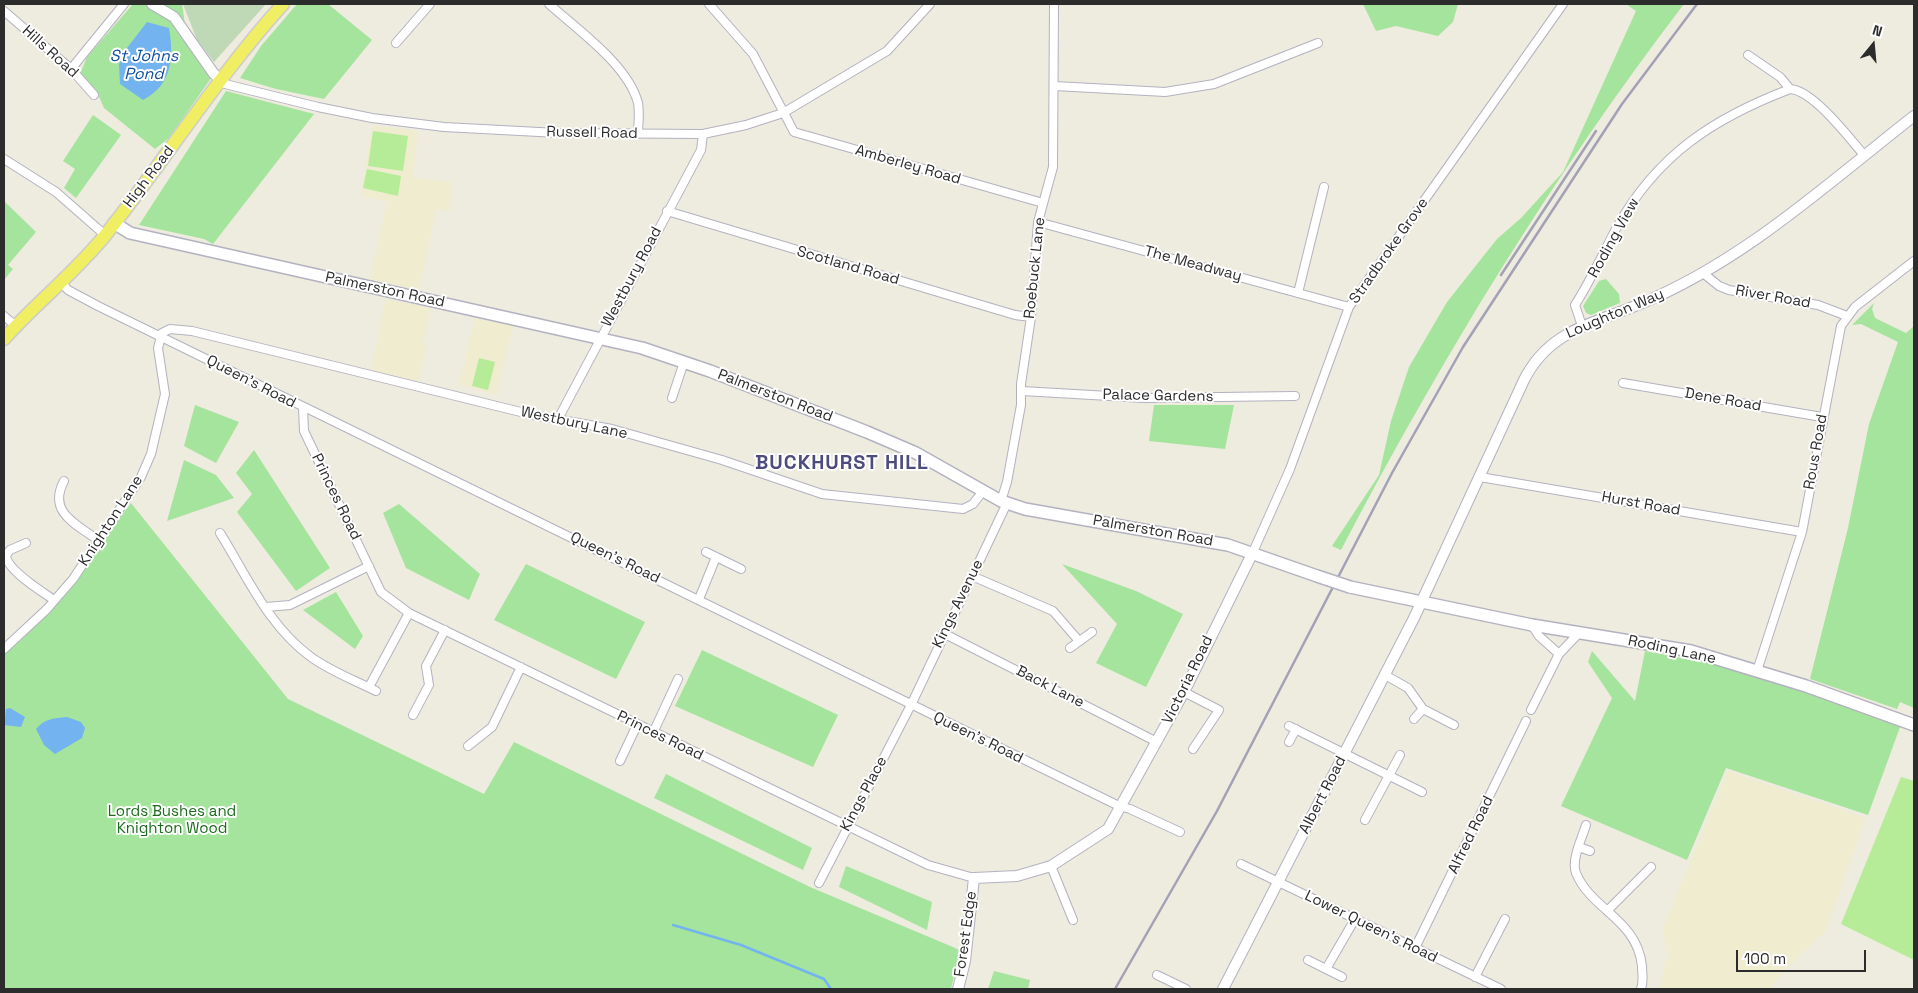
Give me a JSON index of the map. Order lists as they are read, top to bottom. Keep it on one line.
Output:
{"streets":{"main road":["High Road","Palmerston Road","Roding Lane"],"street":["Hills Road","Russell Road","Amberley Road","Roding View","Stradbroke Grove","The Meadway","Scotland Road","Roebuck Lane","Westbury Road","River Road","Loughton Way","Queen's Road","Palace Gardens","Dene Road","Westbury Lane","Rous Road","Princes Road","Hurst Road","Knighton Lane","Kings Avenue","Victoria Road","Back Lane","Kings Place","Albert Road","Alfred Road","Lower Queen's Road","Forest Edge"]},"crossings":[["Russell Road","Amberley Road"],["Russell Road","High Road"],["Russell Road","Westbury Road"],["Amberley Road","Roebuck Lane"],["High Road","Palmerston Road"],["High Road","Queen's Road"],["Roding View","Loughton Way"],["Stradbroke Grove","The Meadway"],["Stradbroke Grove","Palmerston Road"],["Stradbroke Grove","Victoria Road"],["The Meadway","Roebuck Lane"],["Scotland Road","Roebuck Lane"],["Scotland Road","Westbury Road"],["Roebuck Lane","Palmerston Road"],["Roebuck Lane","Palace Gardens"],["Roebuck Lane","Kings Avenue"],["Westbury Road","Palmerston Road"],["Westbury Road","Westbury Lane"],["Palmerston Road","Loughton Way"],["Palmerston Road","Westbury Lane"],["Palmerston Road","Kings Avenue"],["Palmerston Road","Roding Lane"],["Palmerston Road","Victoria Road"],["Palmerston Road","Albert Road"],["River Road","Loughton Way"],["River Road","Rous Road"],["Loughton Way","Hurst Road"],["Loughton Way","Roding Lane"],["Loughton Way","Albert Road"],["Queen's Road","Westbury Lane"],["Queen's Road","Princes Road"],["Queen's Road","Knighton Lane"],["Queen's Road","Kings Avenue"],["Queen's Road","Victoria Road"],["Queen's Road","Kings Place"],["Dene Road","Rous Road"],["Westbury Lane","Knighton Lane"],["Rous Road","Hurst Road"],["Rous Road","Roding Lane"],["Princes Road","Victoria Road"],["Princes Road","Kings Place"],["Princes Road","Forest Edge"],["Kings Avenue","Back Lane"],["Kings Avenue","Kings Place"],["Roding Lane","Albert Road"],["Victoria Road","Back Lane"],["Albert Road","Lower Queen's Road"],["Alfred Road","Lower Queen's Road"]],"districts":["BUCKHURST HILL"],"water":["St Johns Pond"],"parks":["Lords Bushes and Knighton Wood"],"scale_bar":"100 m","north":"top"}
